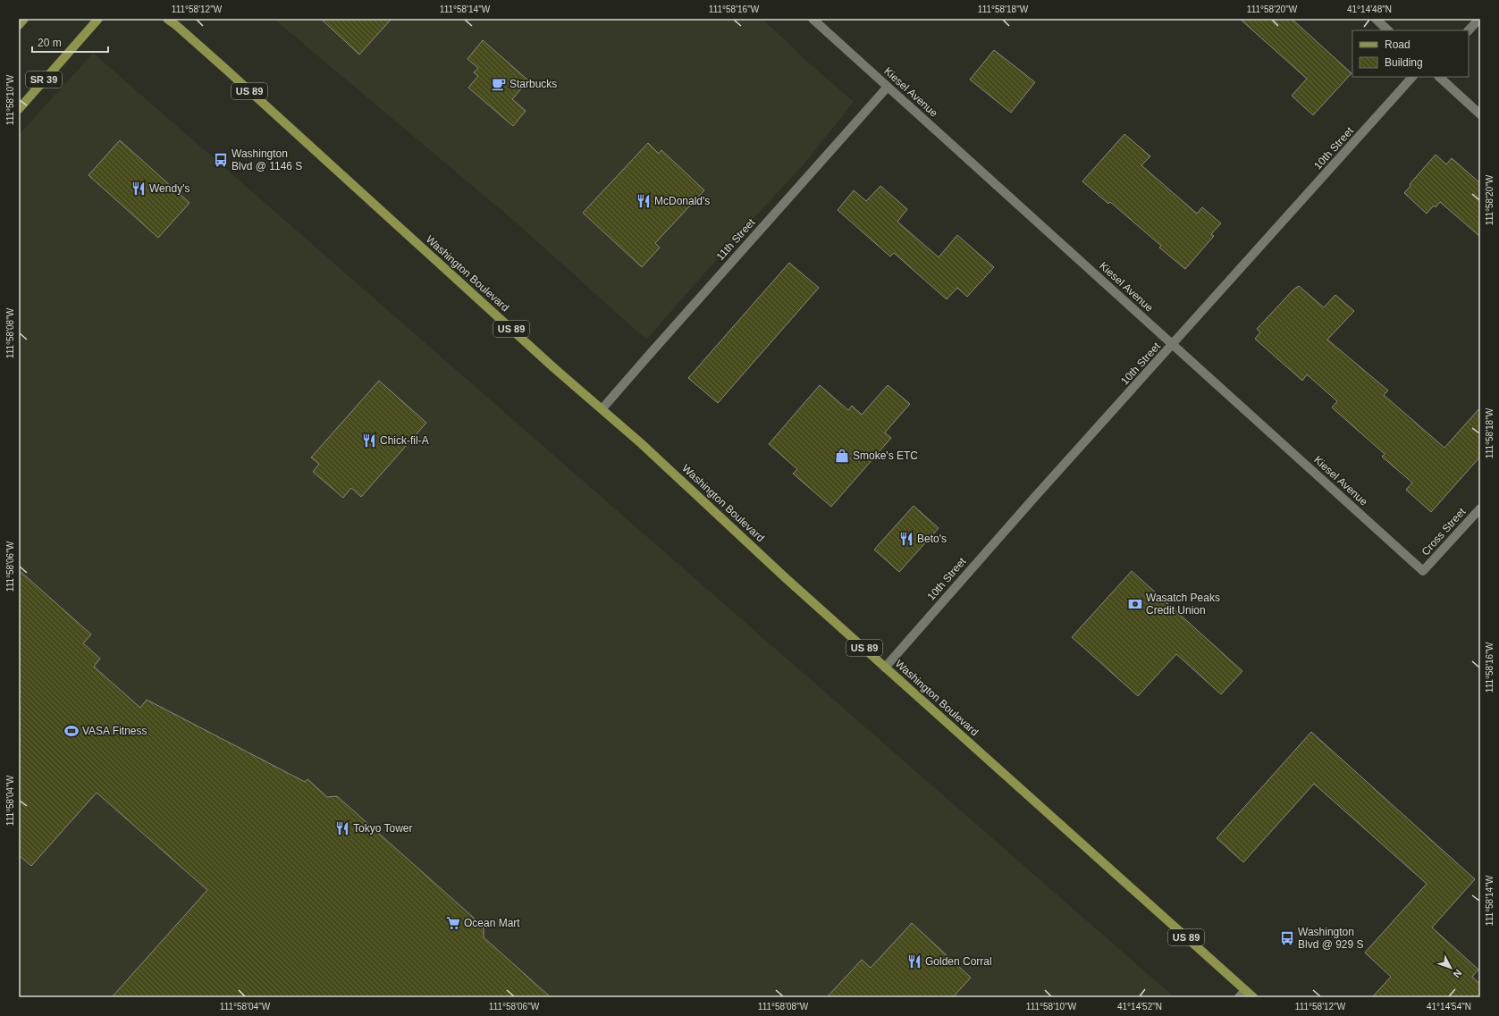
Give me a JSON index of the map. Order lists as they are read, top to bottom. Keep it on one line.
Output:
{"streets":{"main road":["SR 39","US 89","Washington Boulevard"],"street":["Kiesel Avenue","10th Street","11th Street","Cross Street"]},"crossings":[["Kiesel Avenue","10th Street"],["Kiesel Avenue","11th Street"],["Kiesel Avenue","Cross Street"],["10th Street","Washington Boulevard"],["11th Street","Washington Boulevard"]],"places":{"cafe":["Starbucks"],"bus stop":["Washington Blvd @ 1146 S","Washington Blvd @ 929 S"],"restaurant":["Wendy's","McDonald's","Chick-fil-A","Beto's","Tokyo Tower","Golden Corral"],"shop":["Smoke's ETC"],"bank":["Wasatch Peaks Credit Union"],"sports":["VASA Fitness"],"supermarket":["Ocean Mart"]},"legend":["Road","Building"],"scale_bar":"20 m","north":"bottom right","coordinates":["111°58'12\"W","111°58'14\"W","111°58'16\"W","111°58'18\"W","111°58'20\"W","41°14'48\"N","111°58'10\"W","111°58'08\"W","111°58'06\"W","111°58'04\"W","41°14'52\"N","41°14'54\"N"]}
